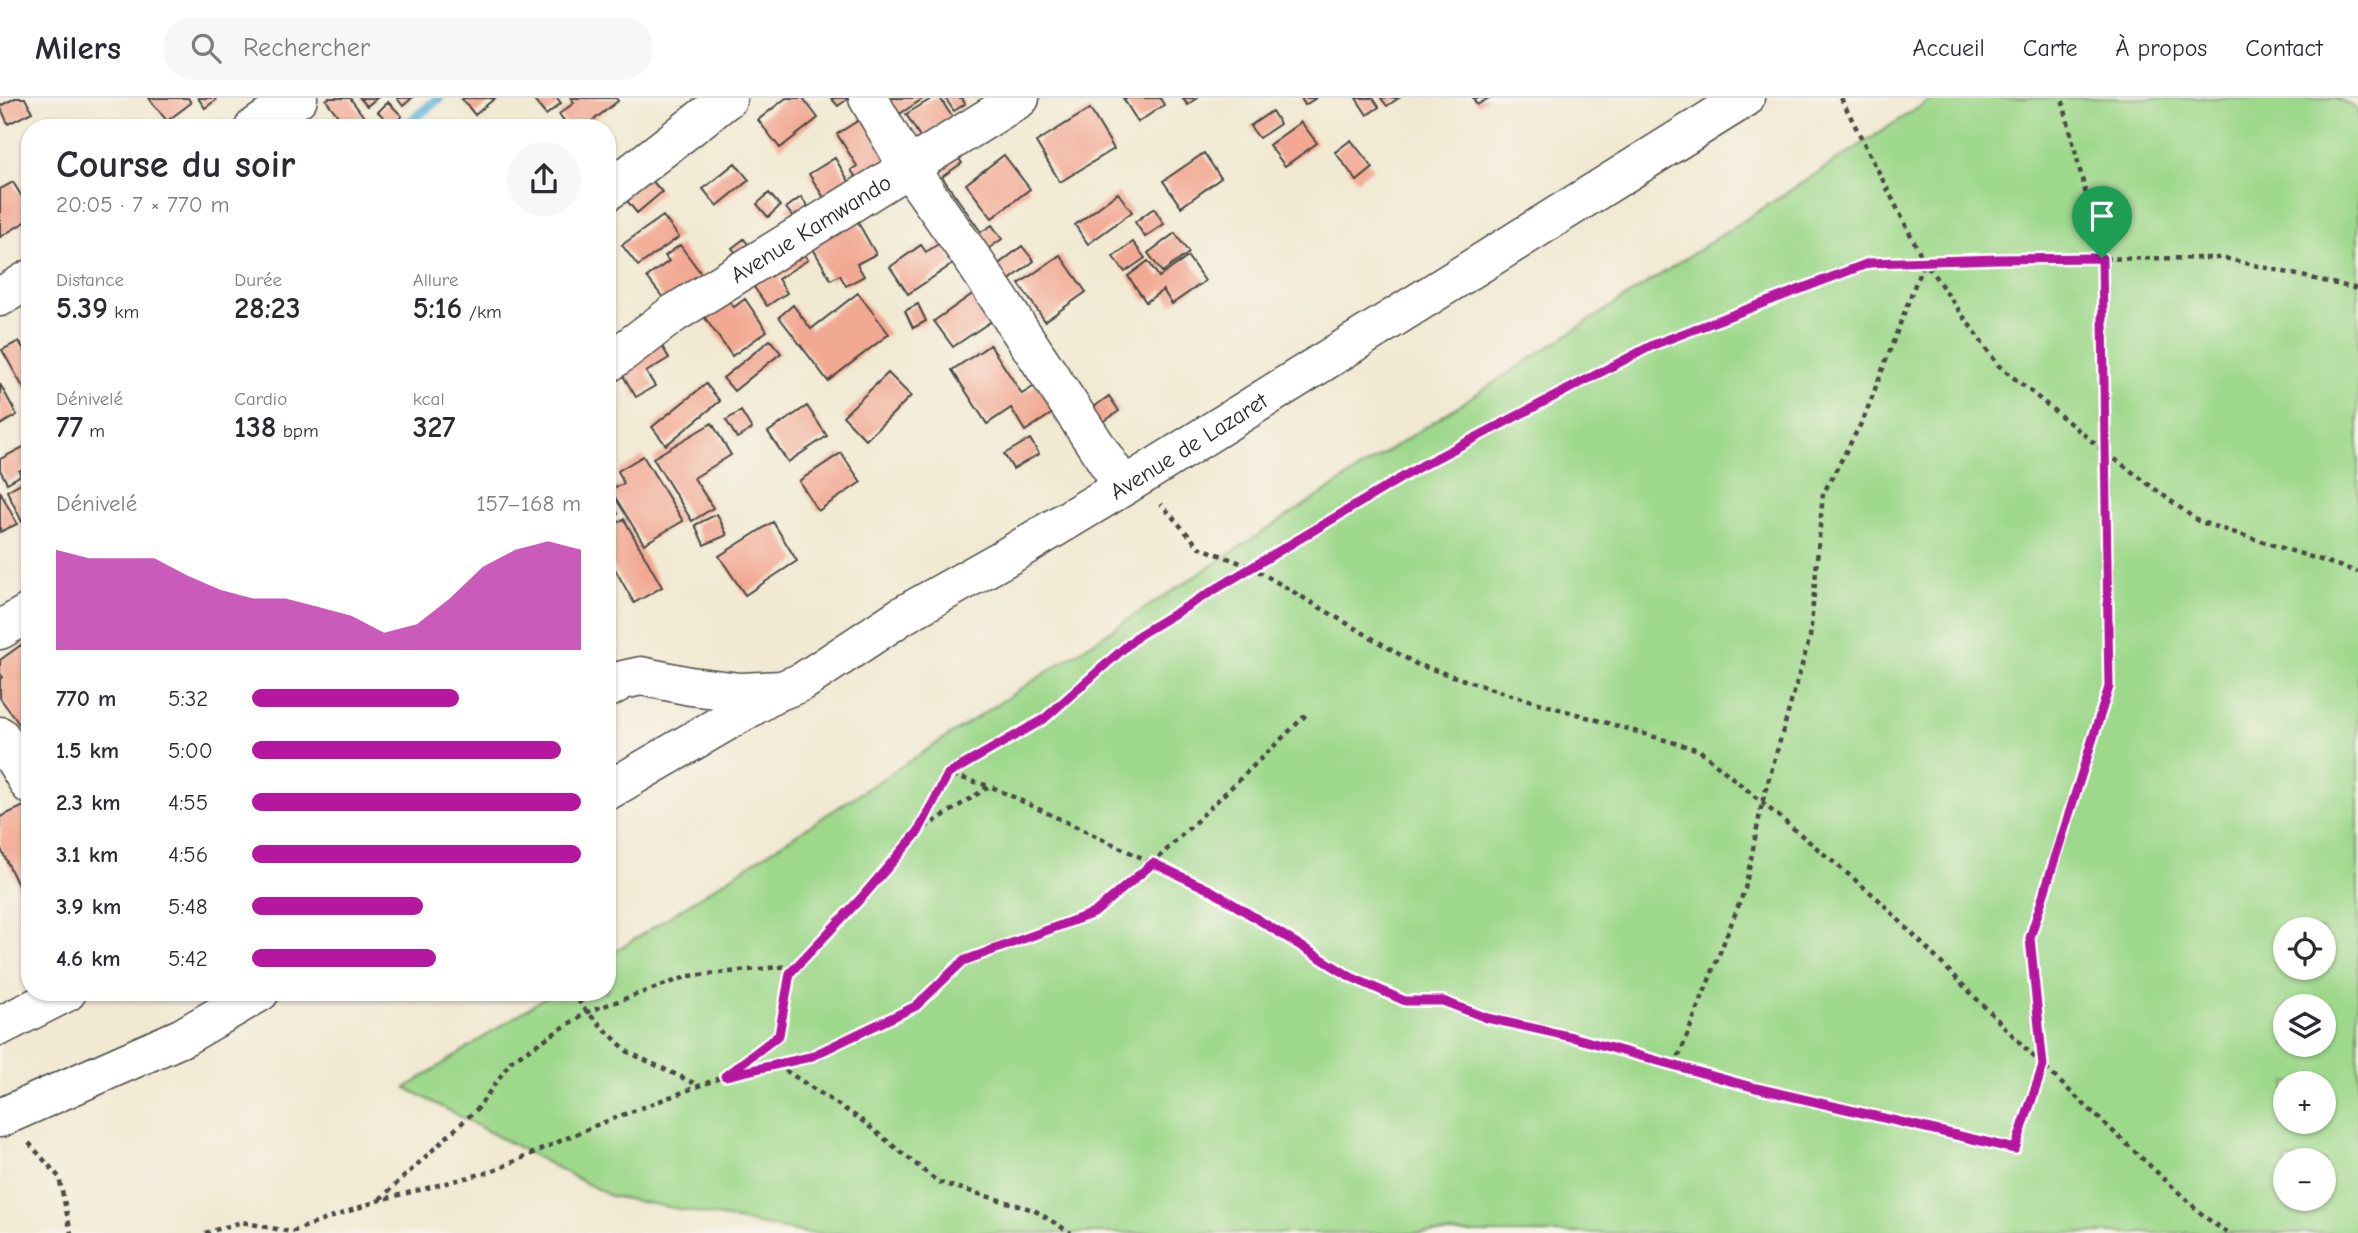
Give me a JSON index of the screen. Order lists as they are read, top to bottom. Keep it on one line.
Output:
{"streets":{"street":["Avenue Kamwando","Avenue de Lazaret"]},"page":{"header":"Milers","search":"Rechercher","nav":["Accueil","Carte","À propos","Contact"],"heading":["Course du soir","20:05 · 7 × 770 m"],"stats":[["Distance","5.39 km"],["Durée","28:23"],["Allure","5:16 /km"],["Dénivelé","77 m"],["Cardio","138 bpm"],["kcal","327"]],"chart":["Dénivelé","157–168 m"],"list":[{"name":"770 m","note":"5:32"},{"name":"1.5 km","note":"5:00"},{"name":"2.3 km","note":"4:55"},{"name":"3.1 km","note":"4:56"},{"name":"3.9 km","note":"5:48"},{"name":"4.6 km","note":"5:42"}],"map_buttons":["+","−"]}}
